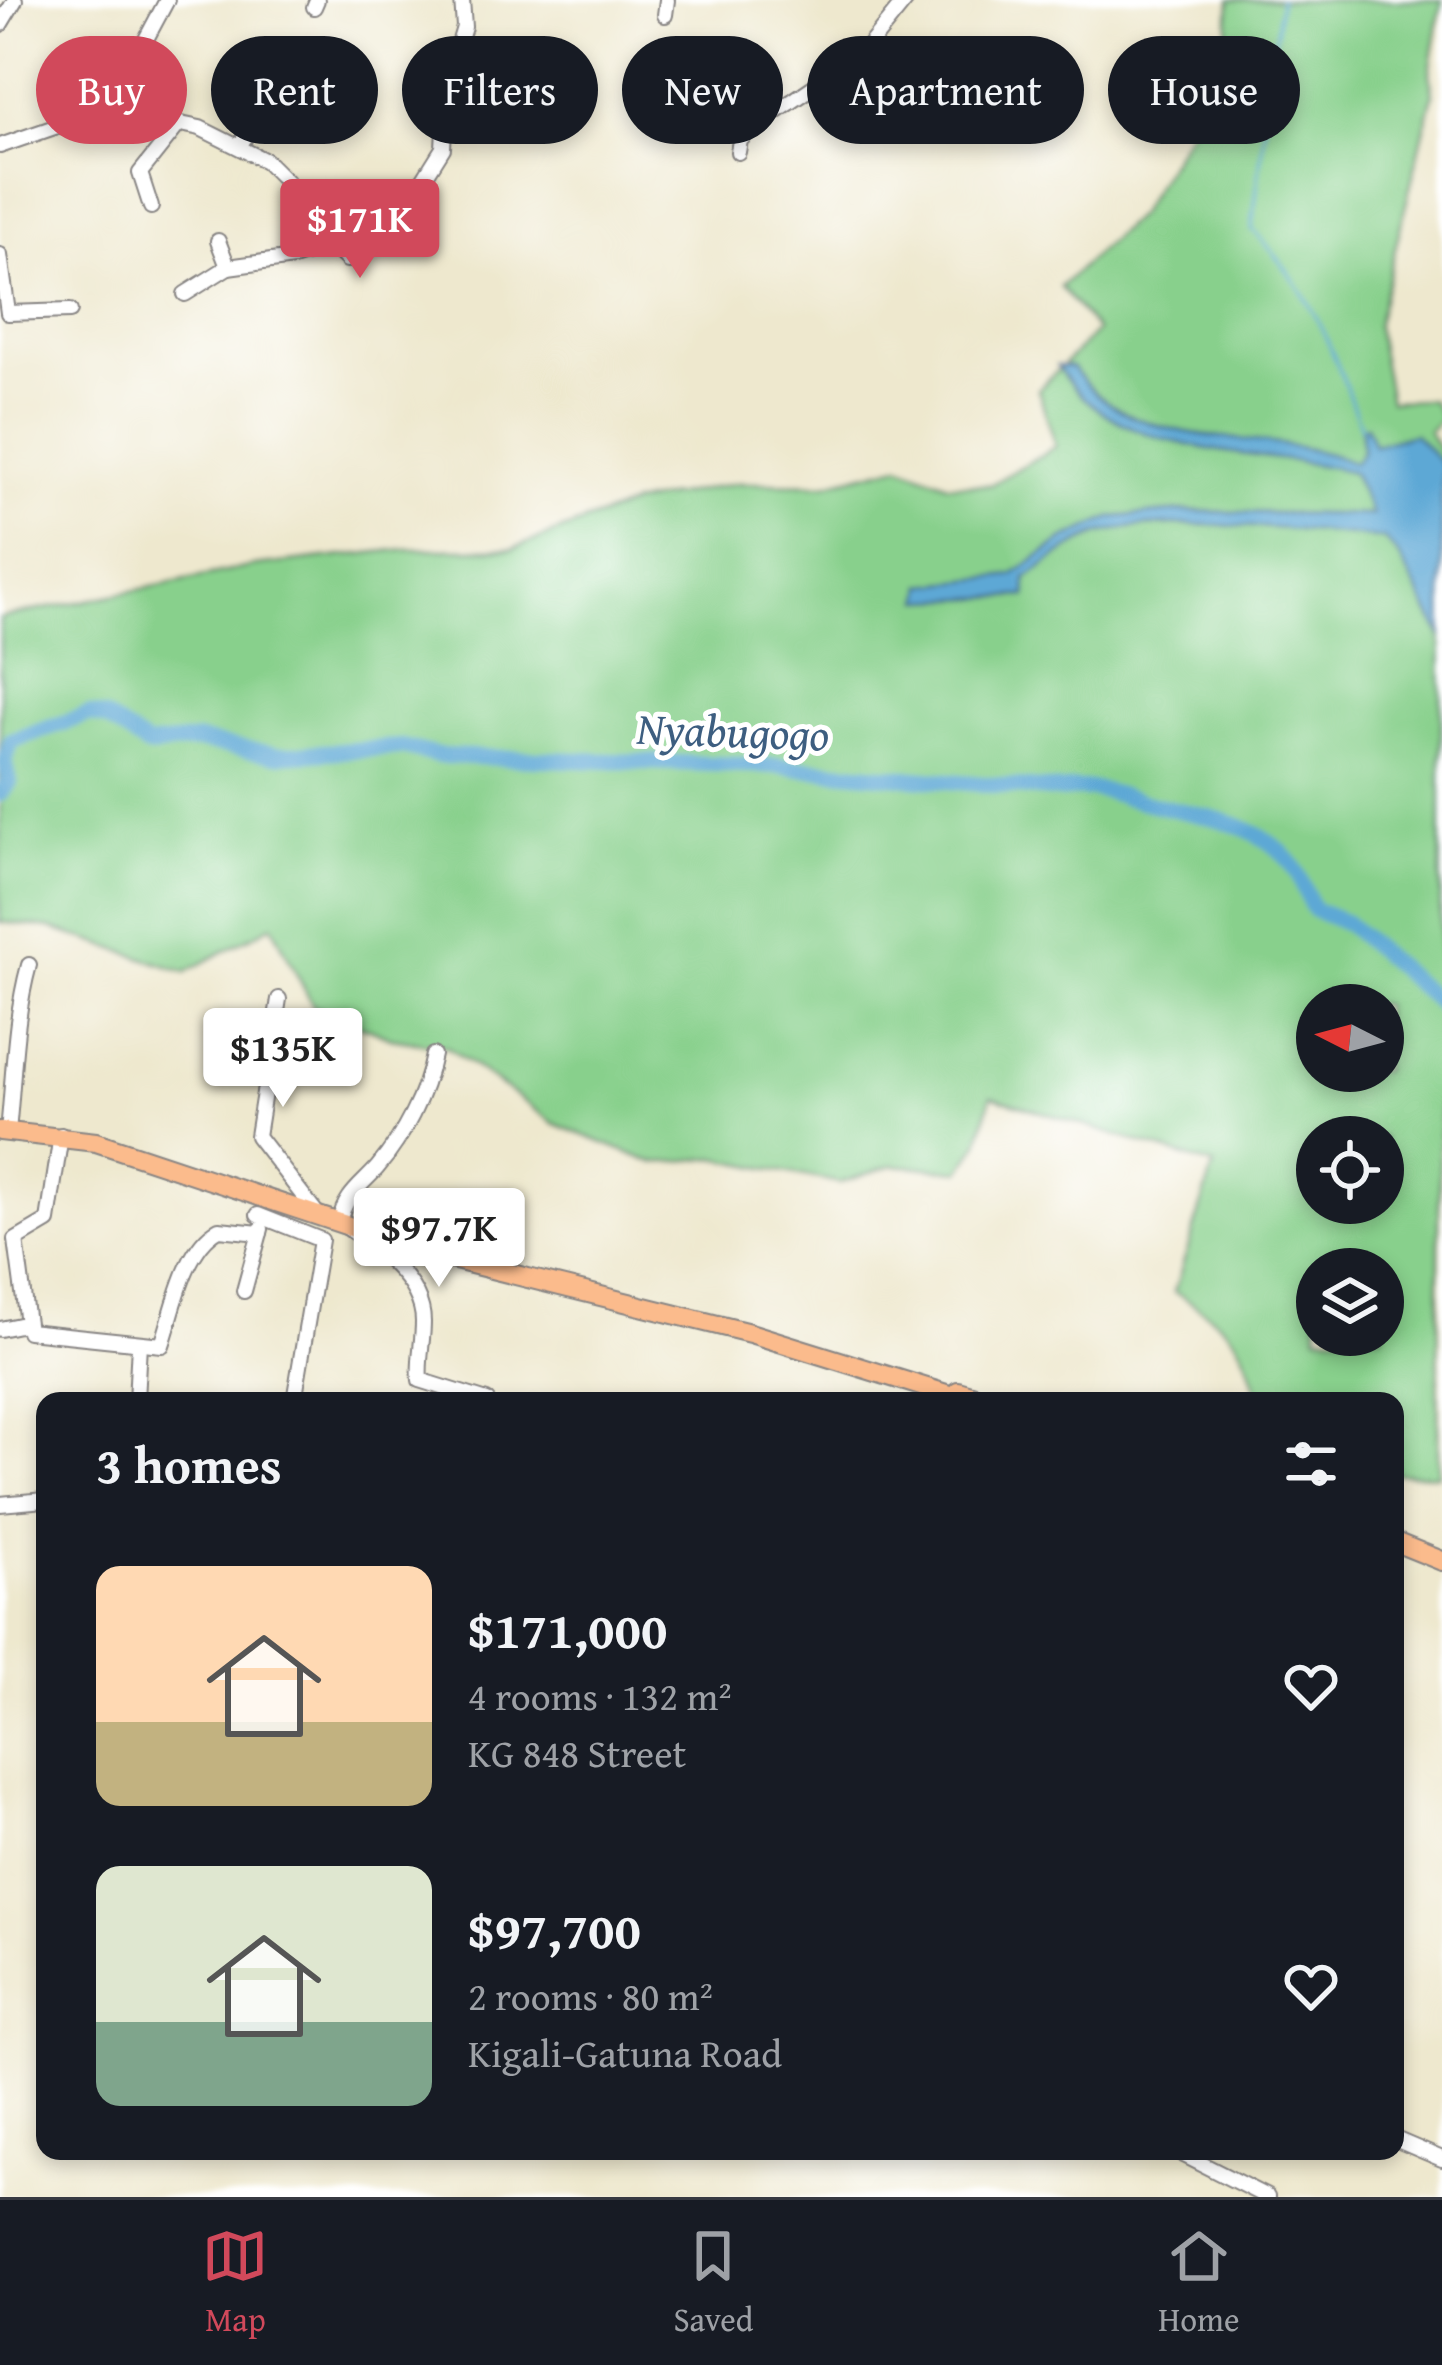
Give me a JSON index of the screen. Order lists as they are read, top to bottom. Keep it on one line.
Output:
{"water":["Nyabugogo"],"north":"left","page":{"chip":["Buy","Rent","Filters","New","Apartment","House"],"price":["$171K","$135K","$97.7K"],"heading":"3 homes","list":[{"name":"$171,000","note":"4 rooms · 132 m² · KG 848 Street"},{"name":"$97,700","note":"2 rooms · 80 m² · Kigali-Gatuna Road"}],"tabs":["Map","Saved","Home"]}}
